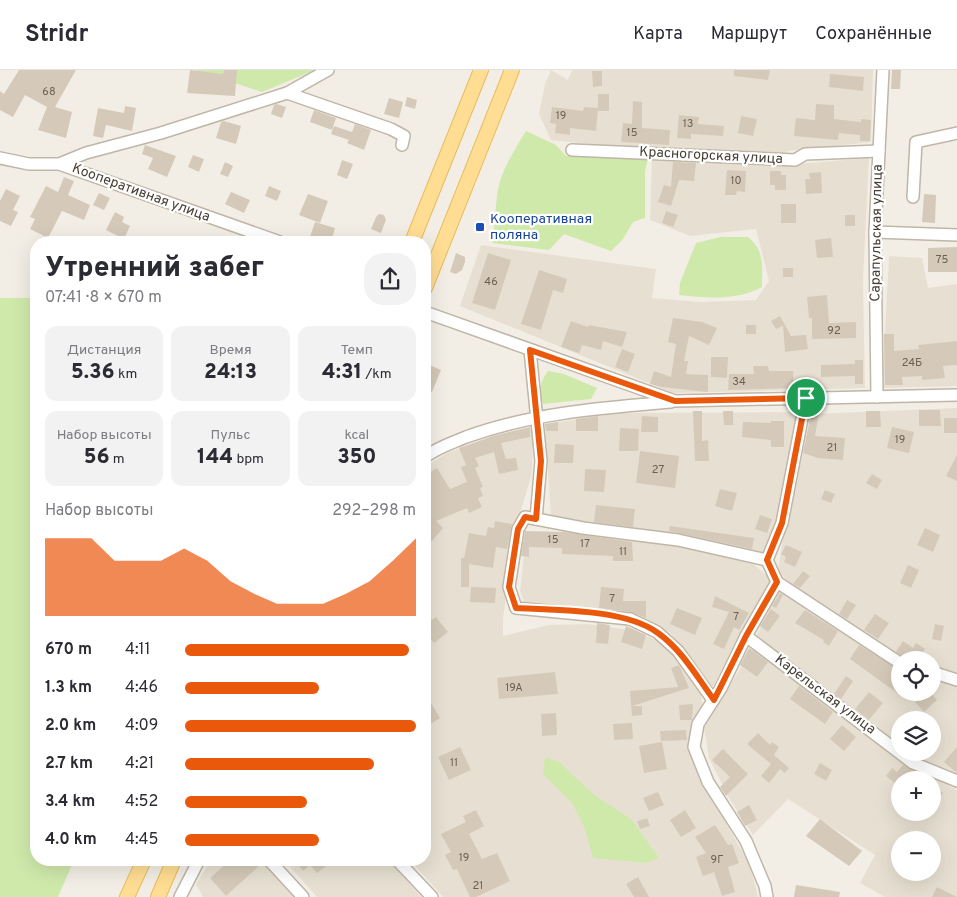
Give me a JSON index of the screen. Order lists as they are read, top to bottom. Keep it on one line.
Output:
{"streets":{"street":["Красногорская улица","Кооперативная улица","Сарапульская улица","Карельская улица"]},"crossings":[["Красногорская улица","Сарапульская улица"]],"places":{"transit":["Кооперативная поляна"]},"house_numbers":["68","19","13","15","10","75","46","92","24Б","34","19","21","27","15","17","11","7","7","19А","11","19","9Г","21"],"page":{"header":"Stridr","nav":["Карта","Маршрут","Сохранённые"],"heading":["Утренний забег","07:41 · 8 × 670 m"],"stats":[["Дистанция","5.36 km"],["Время","24:13"],["Темп","4:31 /km"],["Набор высоты","56 m"],["Пульс","144 bpm"],["kcal","350"]],"chart":["Набор высоты","292–298 m"],"list":[{"name":"670 m","note":"4:11"},{"name":"1.3 km","note":"4:46"},{"name":"2.0 km","note":"4:09"},{"name":"2.7 km","note":"4:21"},{"name":"3.4 km","note":"4:52"},{"name":"4.0 km","note":"4:45"}],"map_buttons":["+","−"]}}
